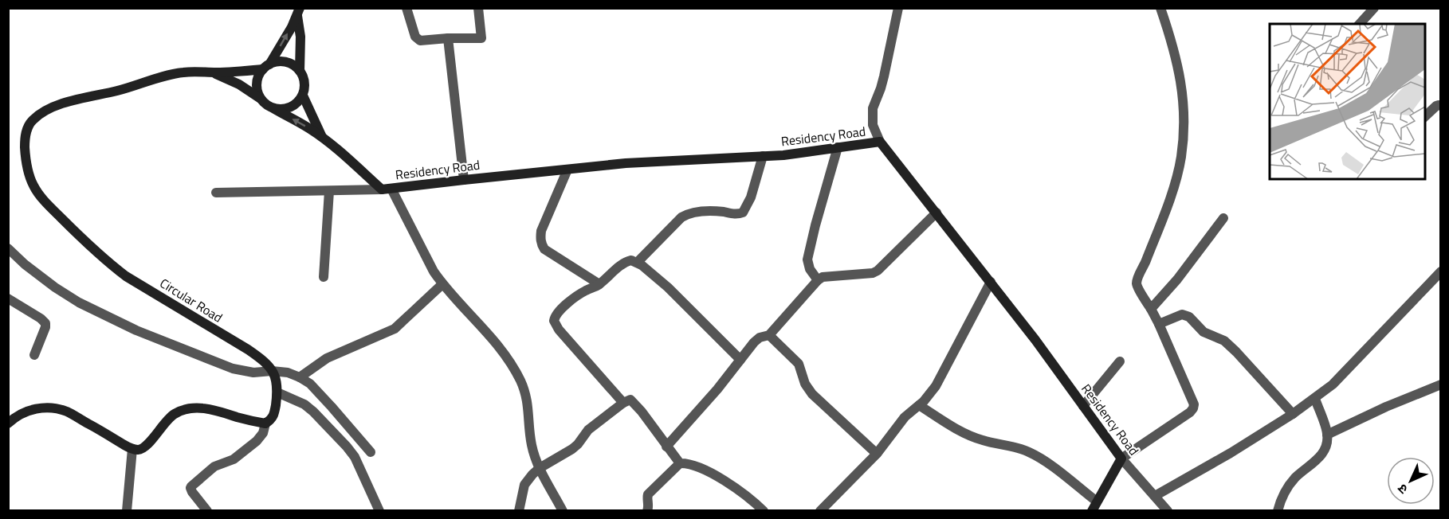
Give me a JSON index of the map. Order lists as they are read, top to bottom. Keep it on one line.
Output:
{"streets":{"main road":["Residency Road","Circular Road"]},"crossings":[["Residency Road","Circular Road"]],"north":"bottom left"}
